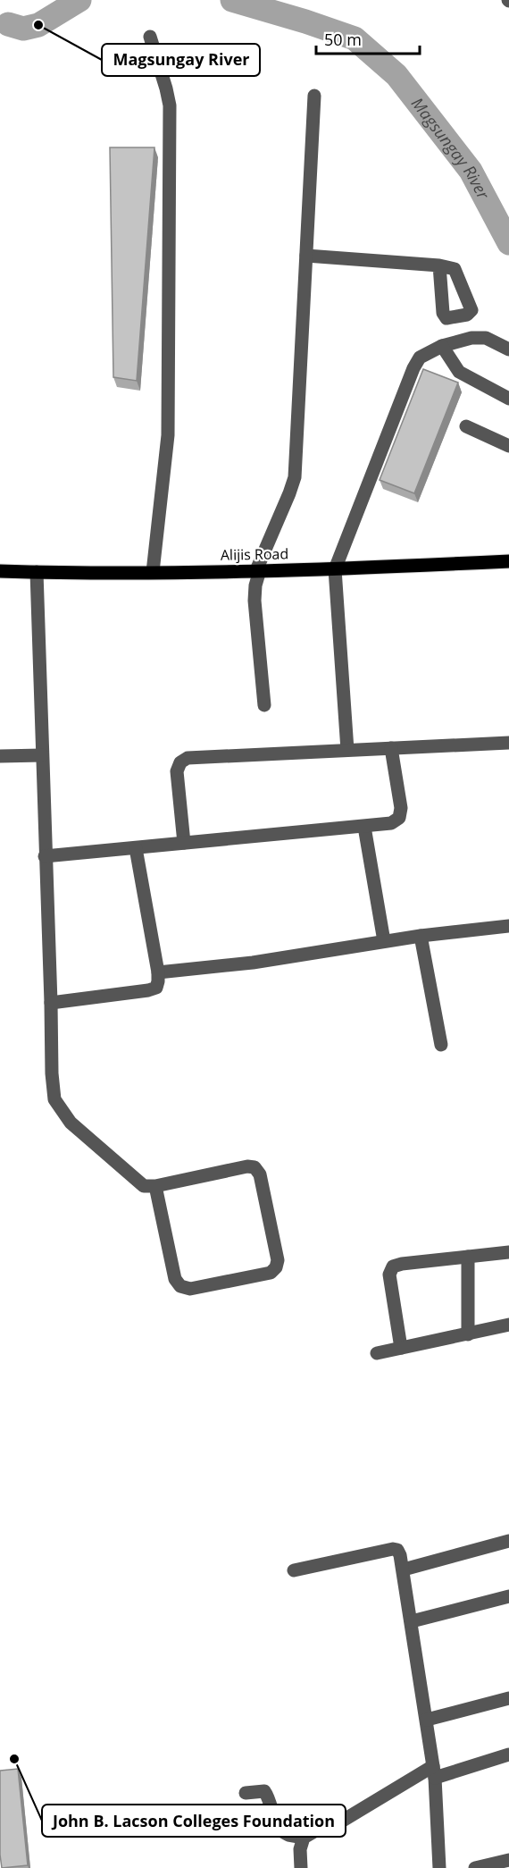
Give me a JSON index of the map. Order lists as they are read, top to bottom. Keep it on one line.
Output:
{"streets":{"main road":["Alijis Road"]},"water":["Magsungay River"],"places":["Magsungay River","John B. Lacson Colleges Foundation"],"scale_bar":"50 m"}
